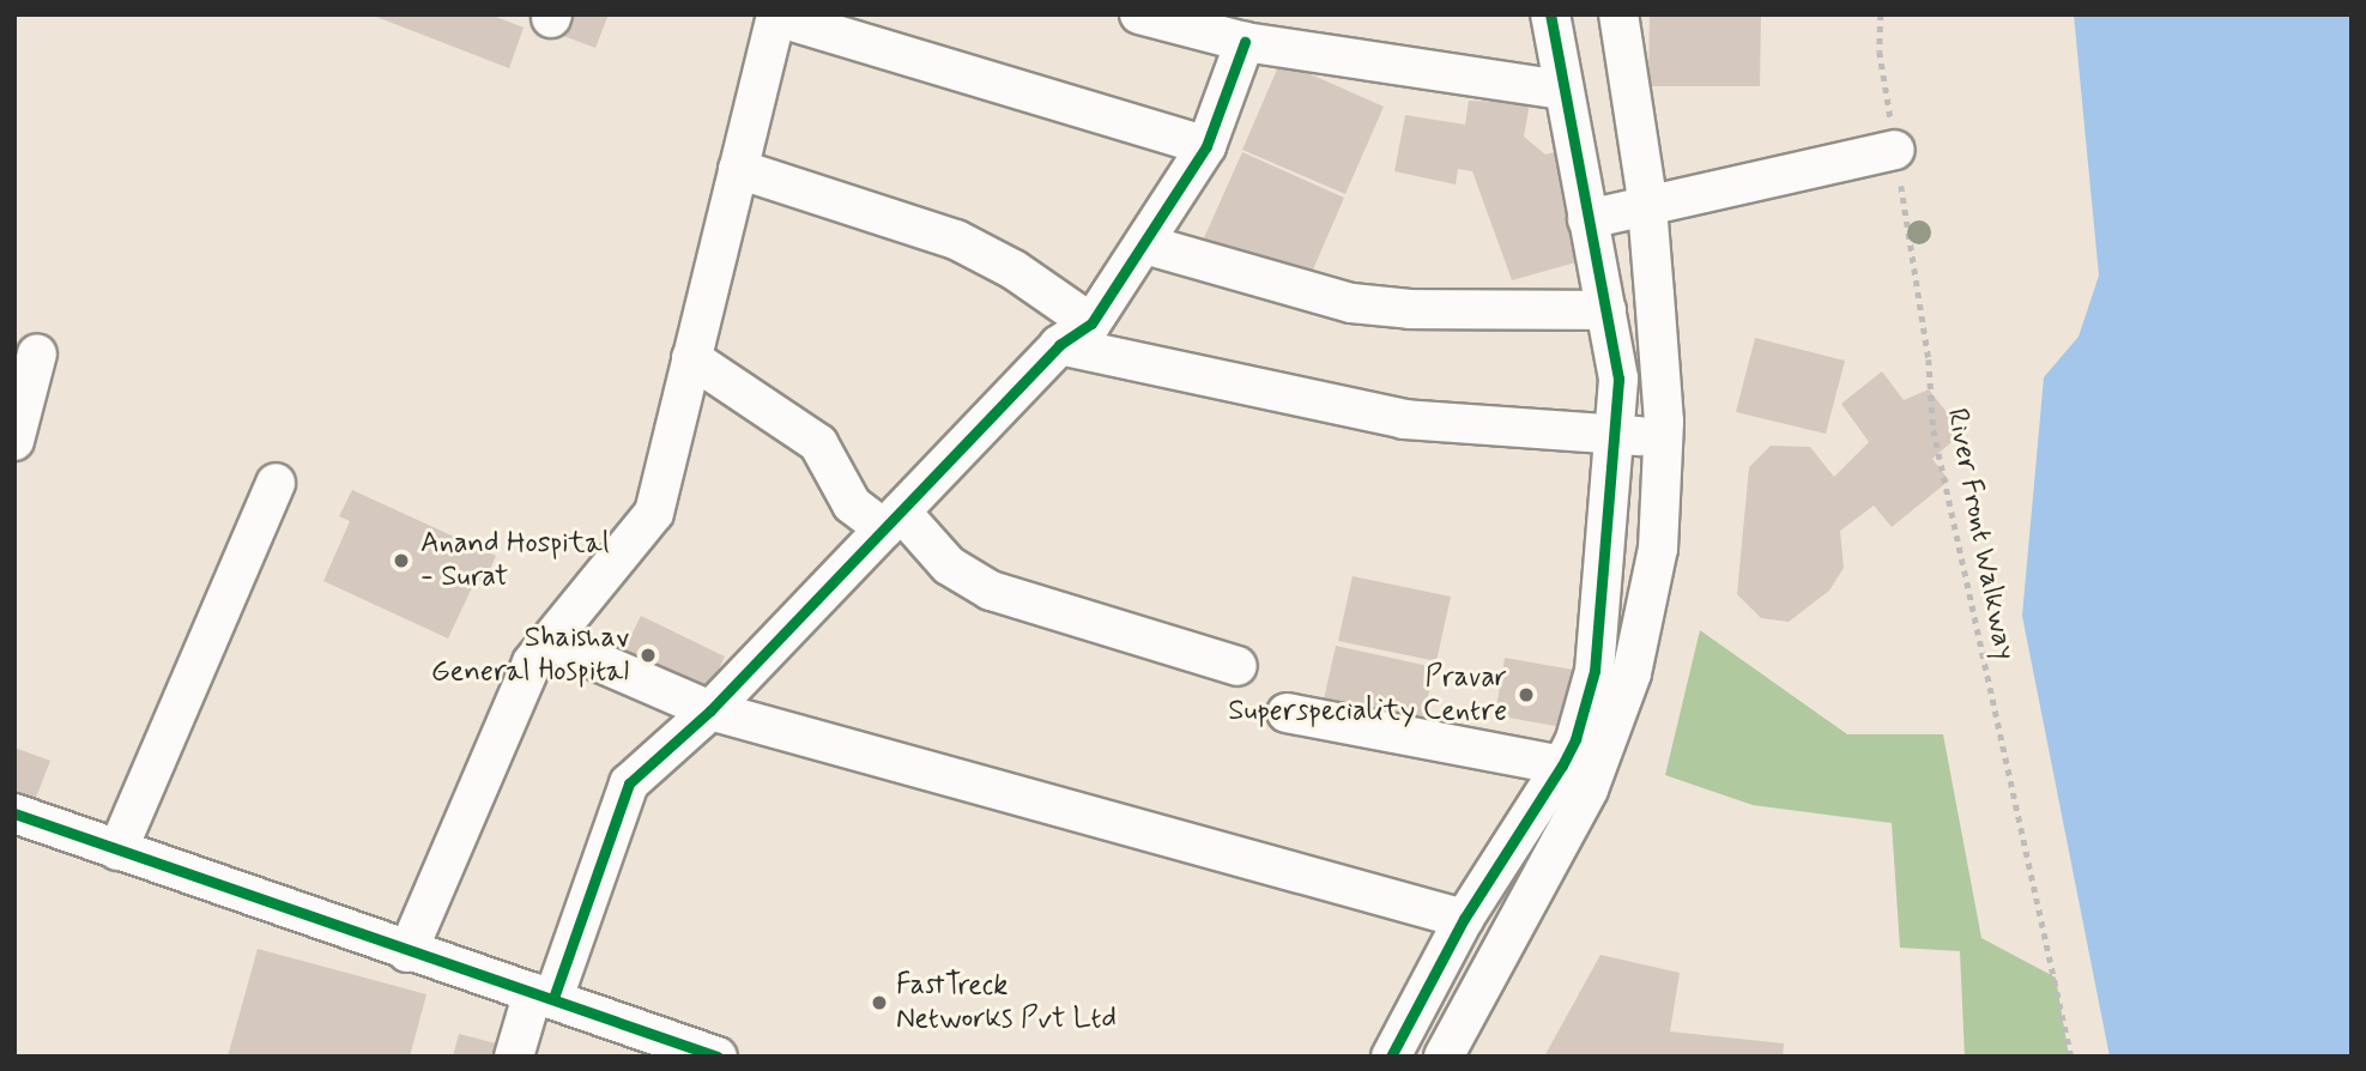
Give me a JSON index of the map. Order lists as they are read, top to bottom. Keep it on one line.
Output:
{"streets":{"path":["River Front Walkway"]},"places":["Anand Hospital - Surat","Shaishav General Hospital","Pravar Superspeciality Centre","FastTreck Networks Pvt Ltd"]}
